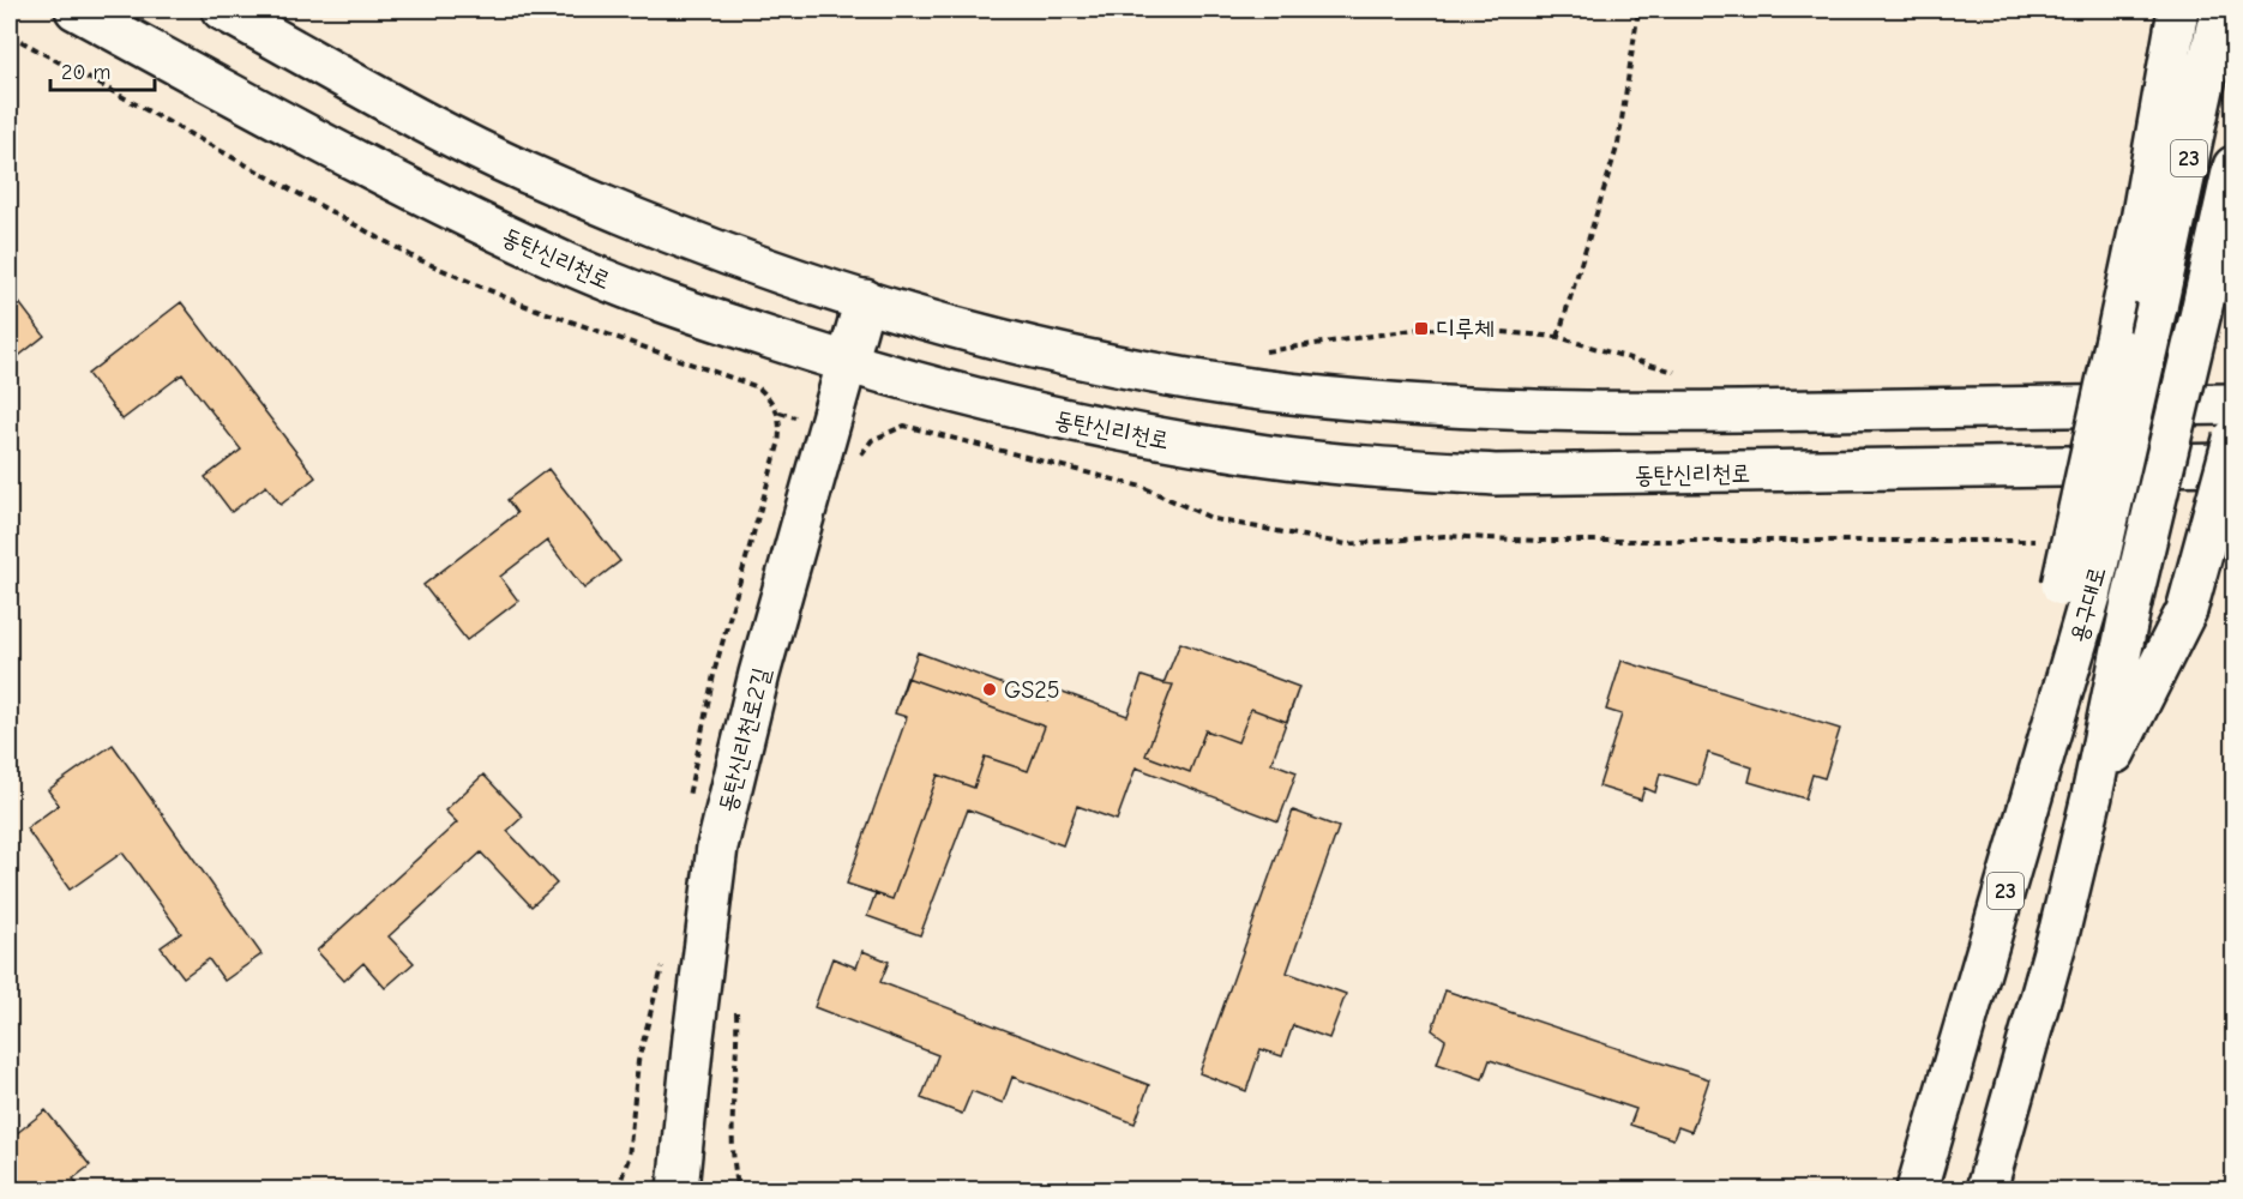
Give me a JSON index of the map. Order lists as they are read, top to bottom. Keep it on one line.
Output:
{"streets":{"main road":["23","동탄신리천로","용구대로","동탄신리천로2길"]},"crossings":[["동탄신리천로","동탄신리천로2길"]],"places":{"transit":["디루체"],"other":["GS25"]},"scale_bar":"20 m"}
